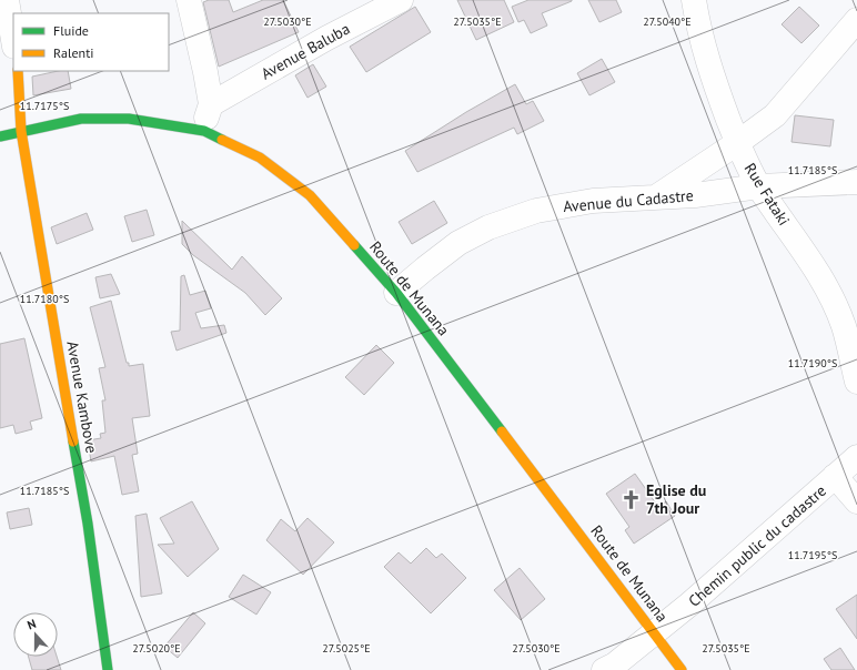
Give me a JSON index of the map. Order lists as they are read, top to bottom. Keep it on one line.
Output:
{"streets":{"main road":["Route de Munana","Avenue Kambove"],"street":["Avenue Baluba","Rue Fataki","Avenue du Cadastre","Chemin public du cadastre"]},"crossings":[["Rue Fataki","Avenue du Cadastre"],["Avenue du Cadastre","Route de Munana"],["Route de Munana","Avenue Kambove"],["Route de Munana","Chemin public du cadastre"]],"places":{"church":["Eglise du 7th Jour"]},"legend":["Fluide","Ralenti"],"north":"top","coordinates":["27.5030°E","27.5035°E","27.5040°E","11.7175°S","11.7185°S","11.7180°S","11.7190°S","11.7195°S","27.5020°E","27.5025°E"]}
